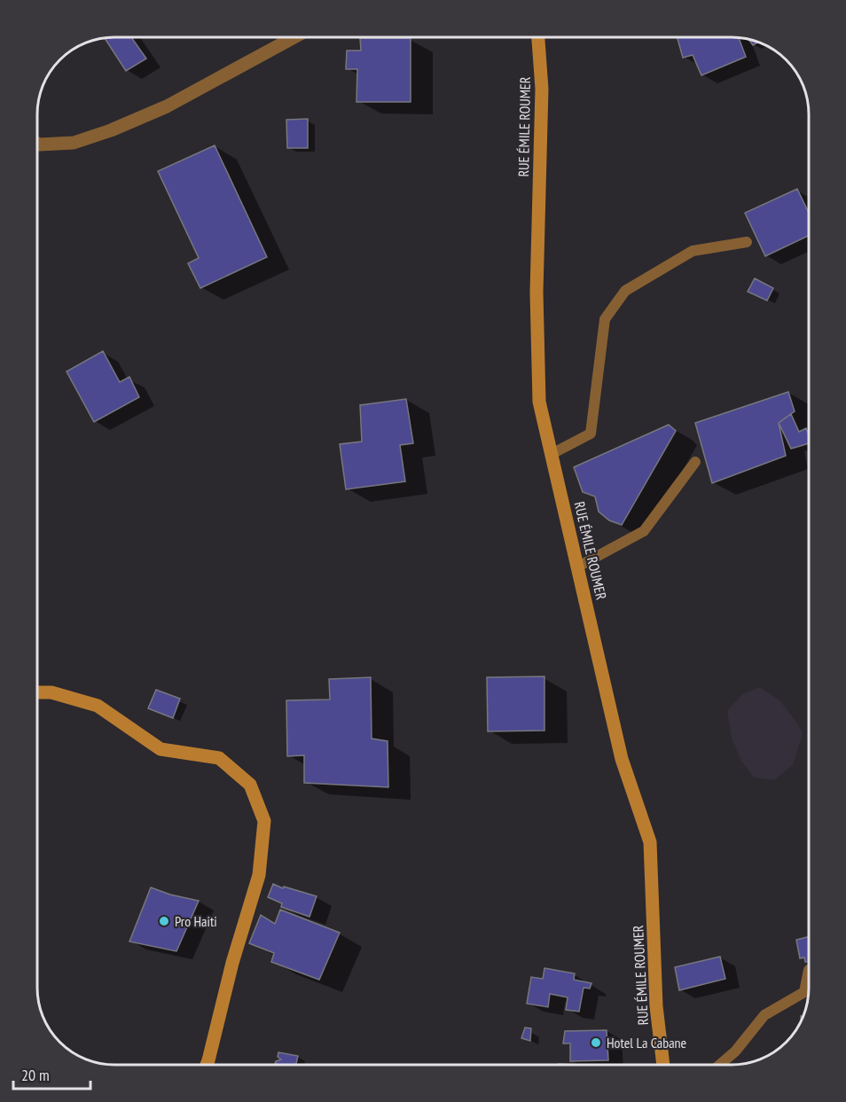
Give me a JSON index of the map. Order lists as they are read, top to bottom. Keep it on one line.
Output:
{"streets":{"street":["RUE ÉMILE ROUMER"]},"places":["Pro Haiti","Hotel La Cabane"],"scale_bar":"20 m"}
